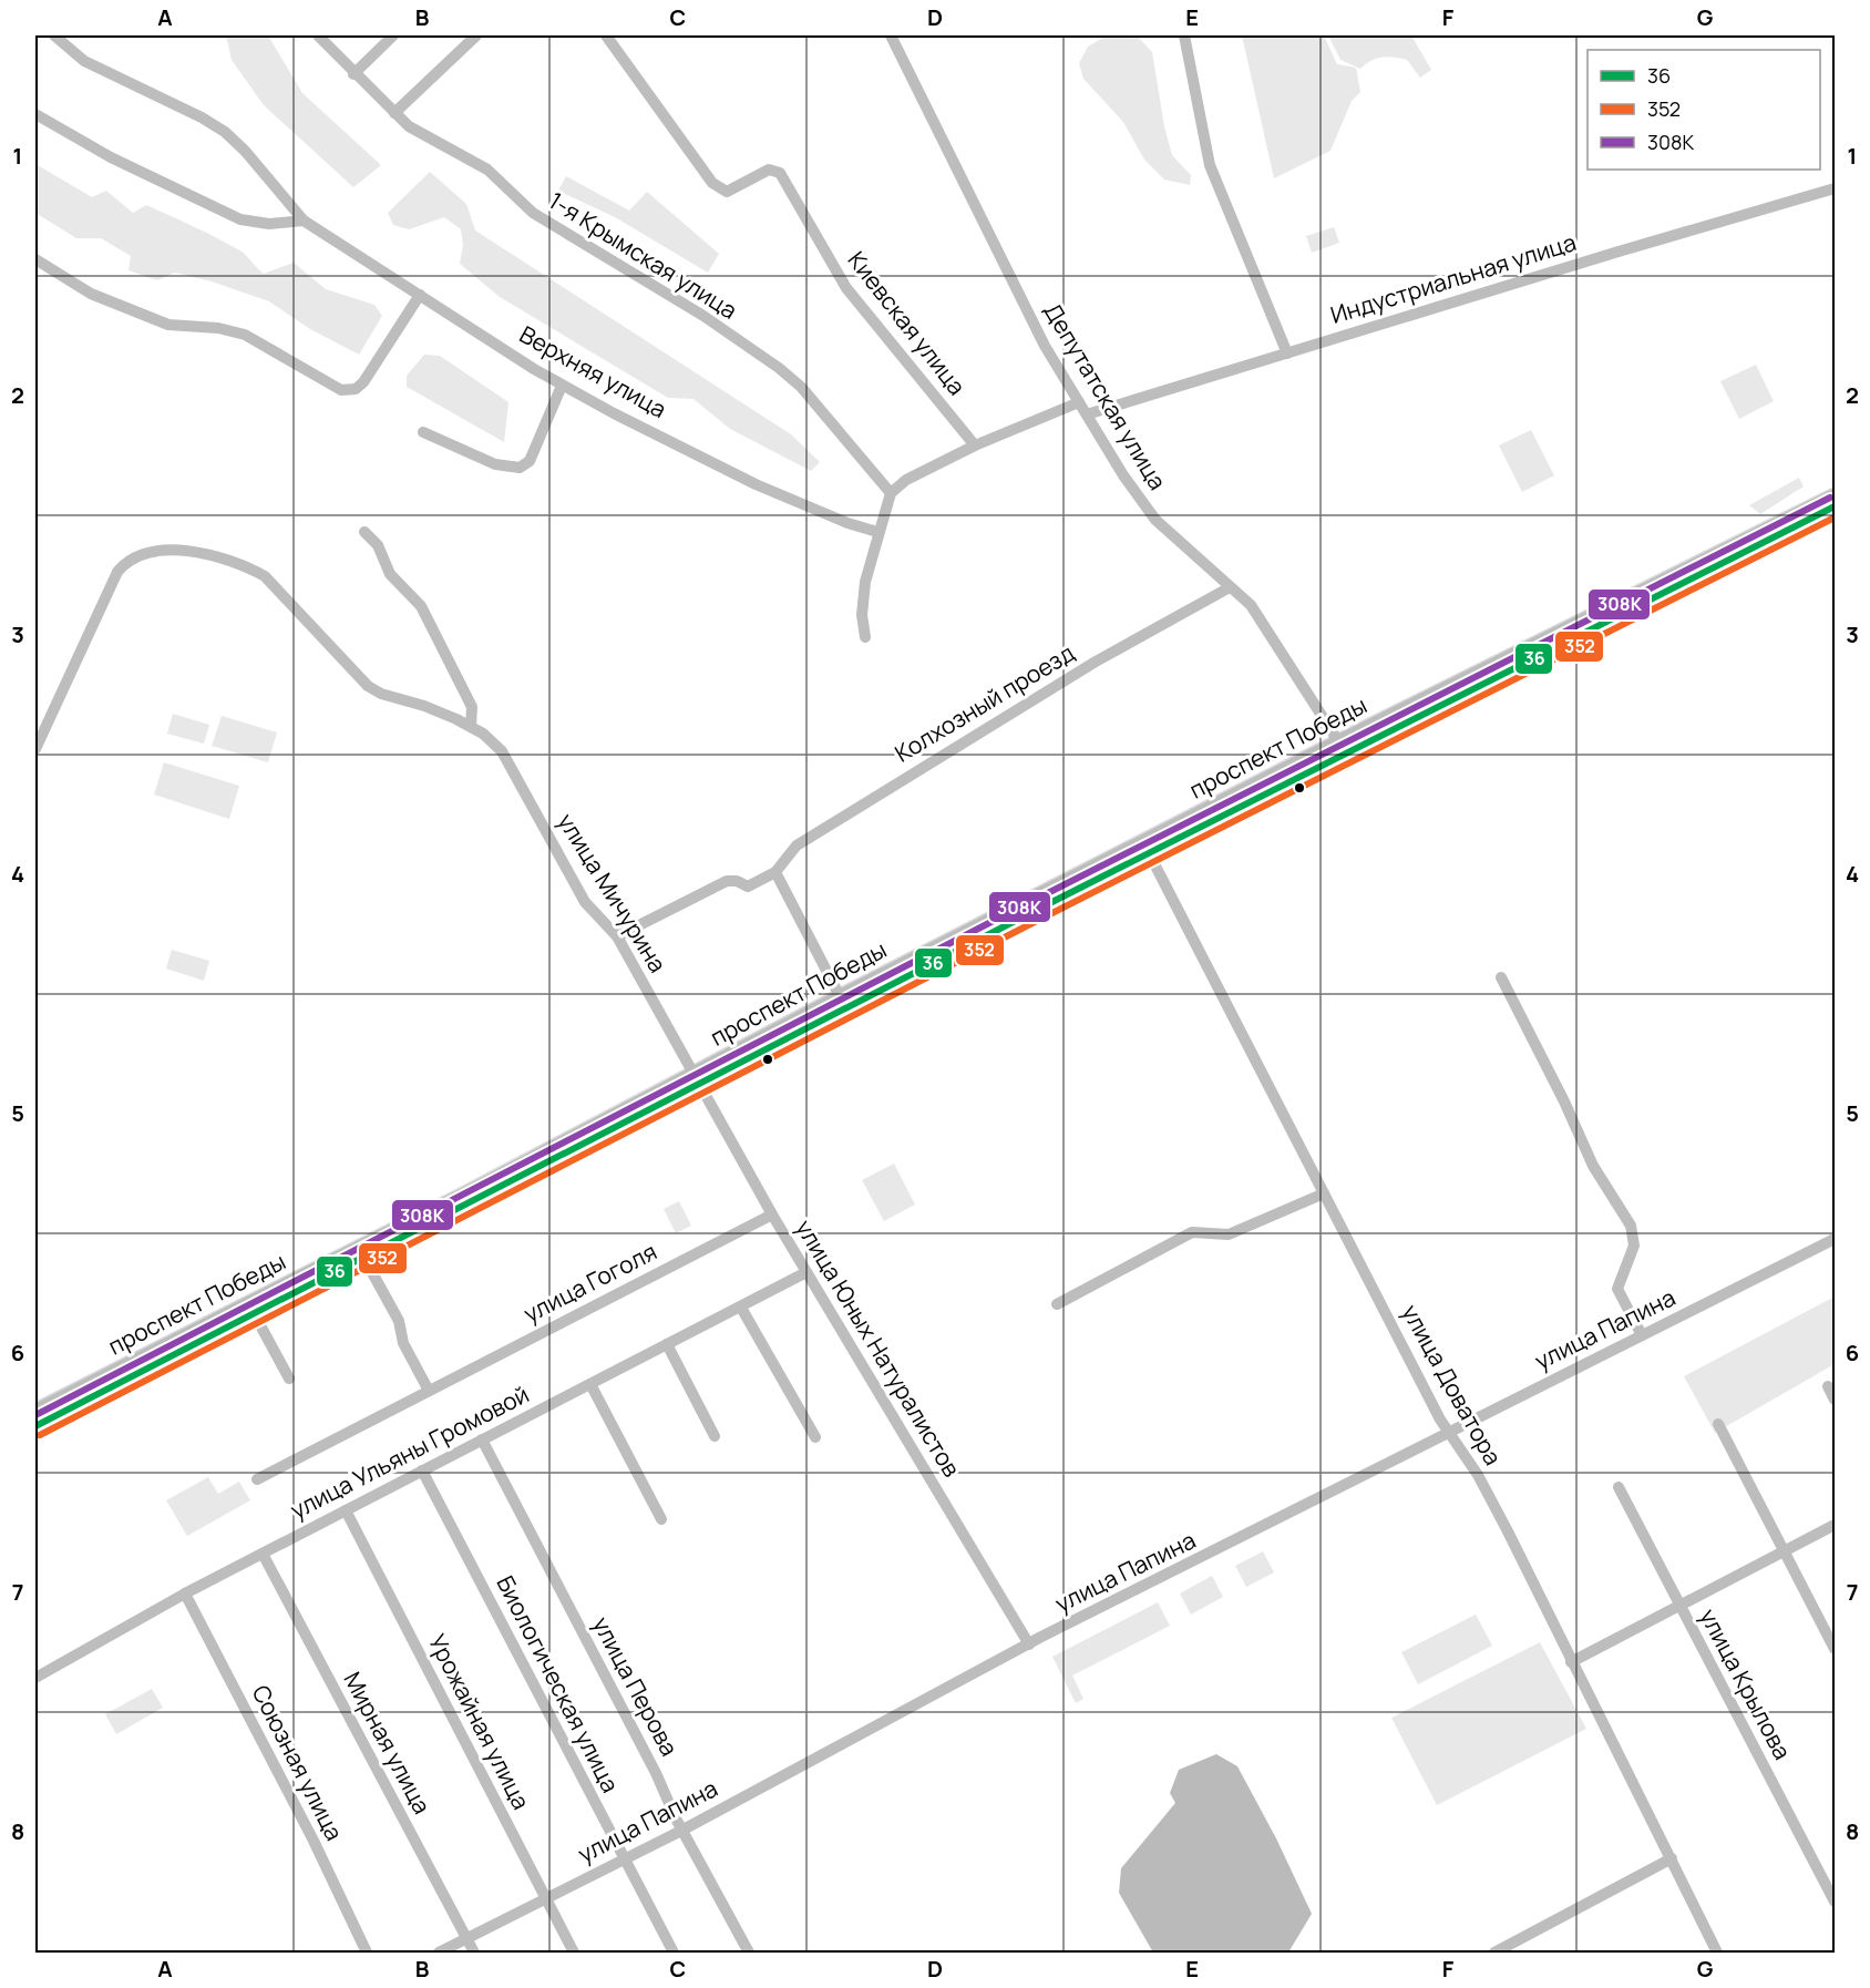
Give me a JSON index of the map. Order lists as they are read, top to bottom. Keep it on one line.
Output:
{"streets":{"main road":["проспект Победы"],"street":["1-я Крымская улица","Индустриальная улица","Киевская улица","Верхняя улица","Депутатская улица","Колхозный проезд","улица Мичурина","улица Гоголя","улица Папина","улица Юных Натуралистов","улица Доватора","улица Ульяны Громовой","Биологическая улица","улица Крылова","улица Перова","Урожайная улица","Мирная улица","Союзная улица"]},"crossings":[["Индустриальная улица","Депутатская улица"],["Депутатская улица","Колхозный проезд"],["Депутатская улица","проспект Победы"],["Колхозный проезд","улица Мичурина"],["проспект Победы","улица Мичурина"],["проспект Победы","улица Юных Натуралистов"],["проспект Победы","улица Доватора"],["улица Мичурина","улица Юных Натуралистов"],["улица Гоголя","улица Юных Натуралистов"],["улица Папина","улица Юных Натуралистов"],["улица Папина","улица Доватора"],["улица Папина","Биологическая улица"],["улица Папина","улица Перова"],["улица Папина","Урожайная улица"],["улица Папина","Мирная улица"],["улица Юных Натуралистов","улица Ульяны Громовой"],["улица Ульяны Громовой","Биологическая улица"],["улица Ульяны Громовой","улица Перова"],["улица Ульяны Громовой","Урожайная улица"],["улица Ульяны Громовой","Мирная улица"],["улица Ульяны Громовой","Союзная улица"]],"lines":["transit line 308К","transit line 36","transit line 352"],"legend":["36","352","308К"],"grid":{"columns":["A","B","C","D","E","F","G"],"rows":["1","2","3","4","5","6","7","8"]}}
